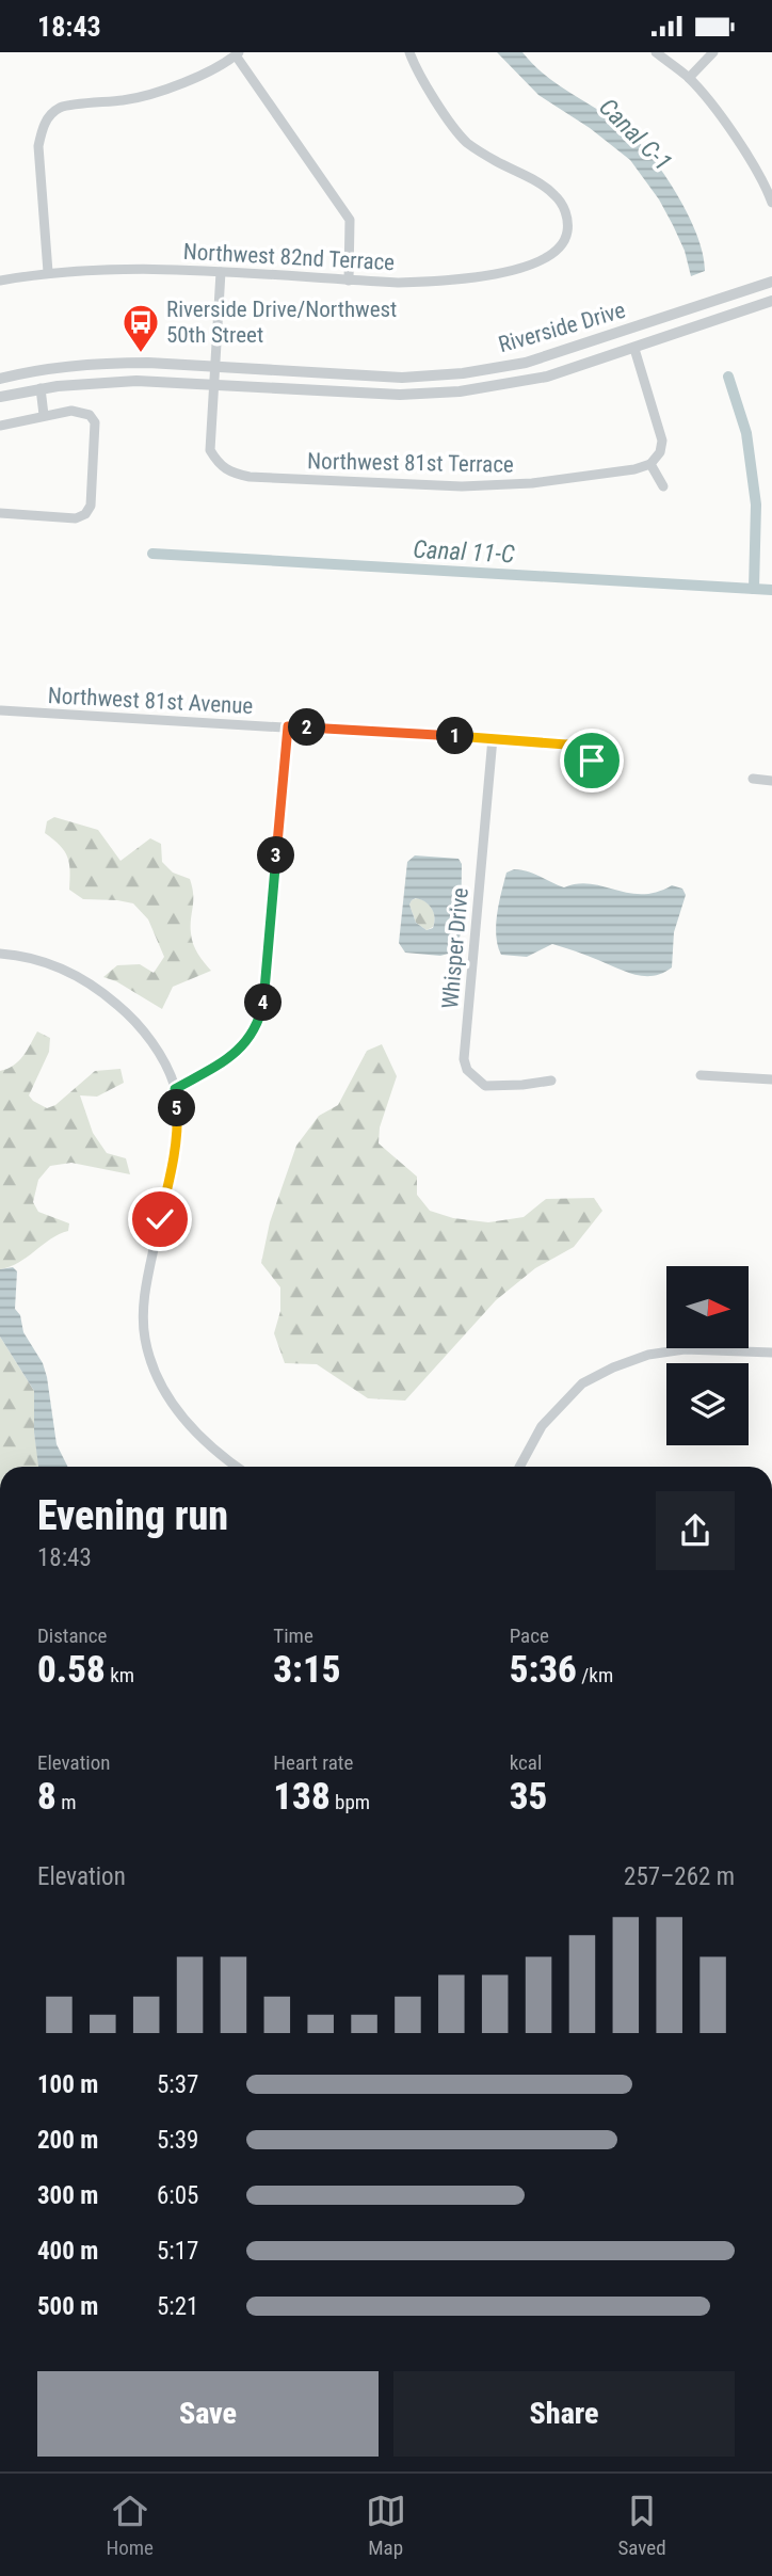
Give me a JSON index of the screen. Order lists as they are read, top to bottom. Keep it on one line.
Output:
{"streets":{"street":["Northwest 82nd Terrace","Riverside Drive","Northwest 81st Terrace","Northwest 81st Avenue","Whisper Drive"]},"crossings":[["Riverside Drive","Northwest 81st Terrace"],["Northwest 81st Avenue","Whisper Drive"]],"water":["Canal C-1","Canal 11-C"],"places":{"bus stop":["Riverside Drive/Northwest 50th Street"]},"north":"right","page":{"status":"18:43","pins":["2","1","3","4","5"],"heading":["Evening run","18:43"],"stats":[["Distance","0.58 km"],["Time","3:15"],["Pace","5:36 /km"],["Elevation","8 m"],["Heart rate","138 bpm"],["kcal","35"]],"chart":["Elevation","257–262 m"],"list":[{"name":"100 m","note":"5:37"},{"name":"200 m","note":"5:39"},{"name":"300 m","note":"6:05"},{"name":"400 m","note":"5:17"},{"name":"500 m","note":"5:21"}],"buttons":["Save","Share"],"tabs":["Home","Map","Saved"]}}
